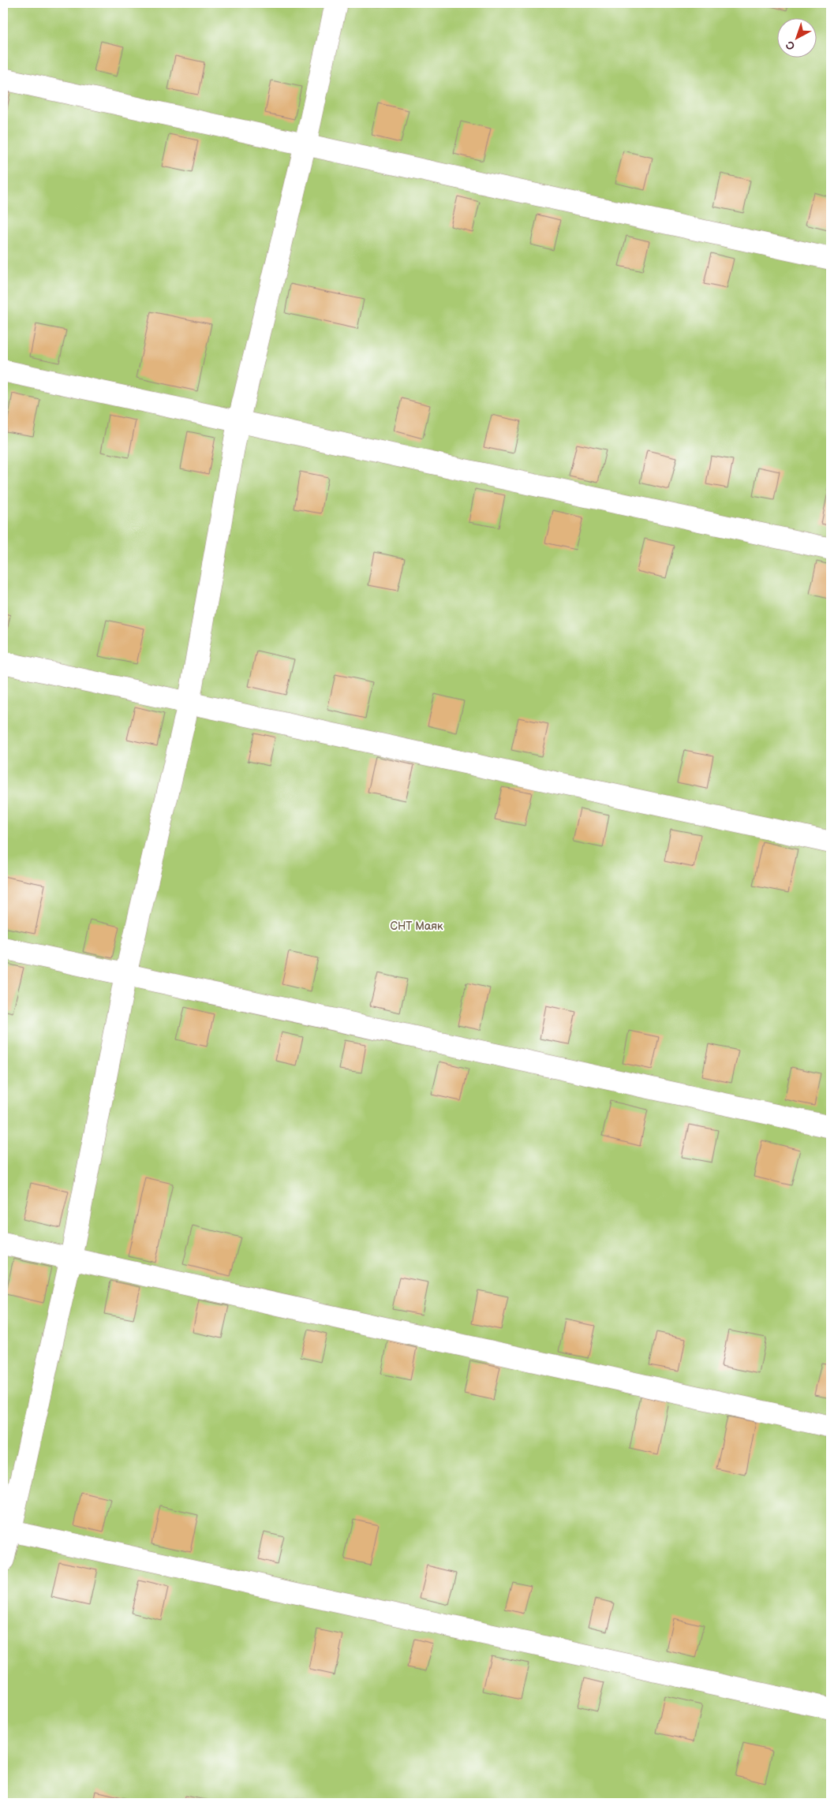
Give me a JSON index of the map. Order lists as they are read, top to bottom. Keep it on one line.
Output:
{"parks":["СНТ Маяк"],"north":"bottom left"}
